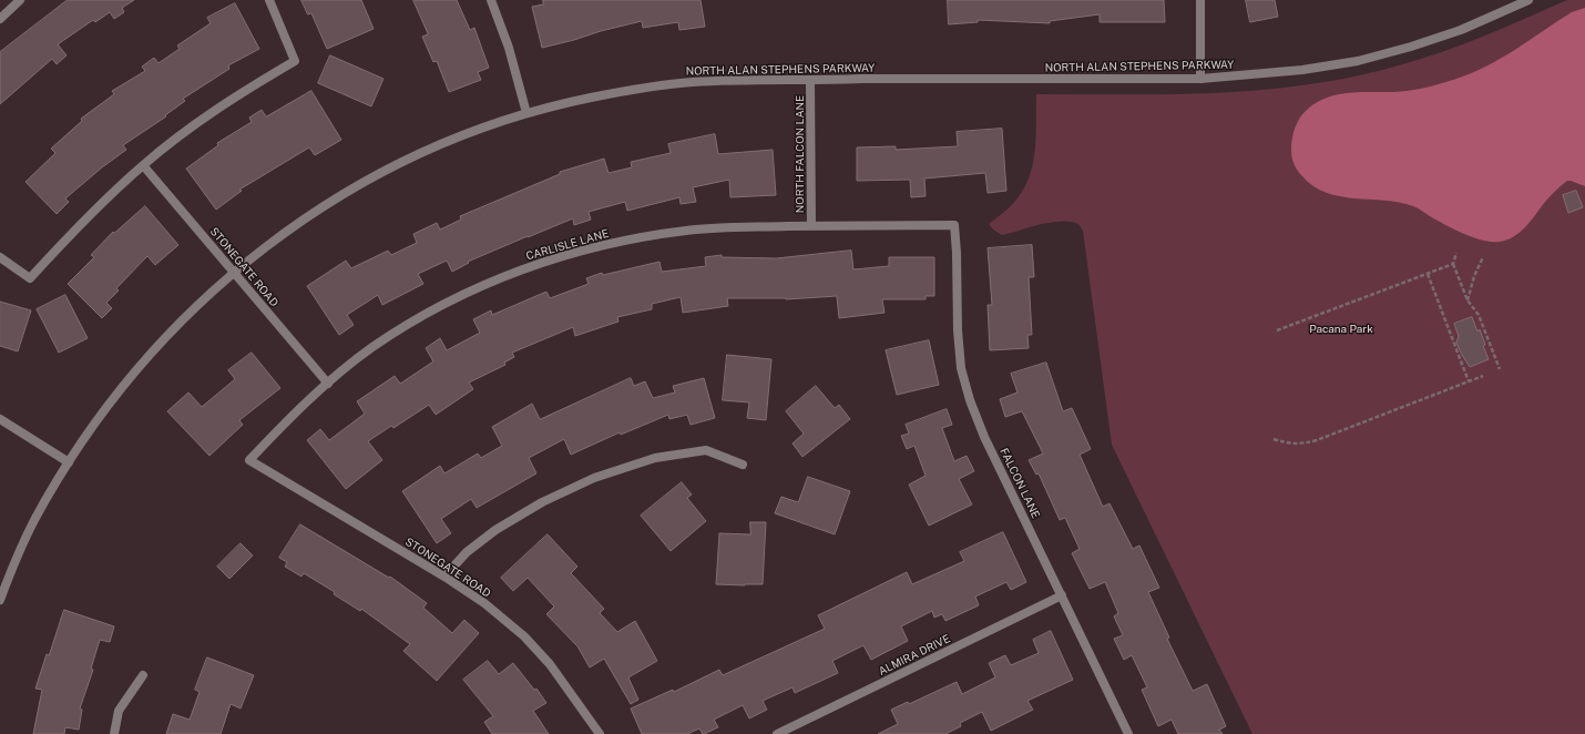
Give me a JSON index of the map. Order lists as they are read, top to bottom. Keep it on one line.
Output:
{"streets":{"street":["NORTH ALAN STEPHENS PARKWAY","NORTH FALCON LANE","CARLISLE LANE","STONEGATE ROAD","FALCON LANE","ALMIRA DRIVE"]},"crossings":[["NORTH ALAN STEPHENS PARKWAY","NORTH FALCON LANE"],["NORTH ALAN STEPHENS PARKWAY","STONEGATE ROAD"],["NORTH FALCON LANE","CARLISLE LANE"],["CARLISLE LANE","STONEGATE ROAD"],["CARLISLE LANE","FALCON LANE"],["FALCON LANE","ALMIRA DRIVE"]],"parks":["Pacana Park"]}
